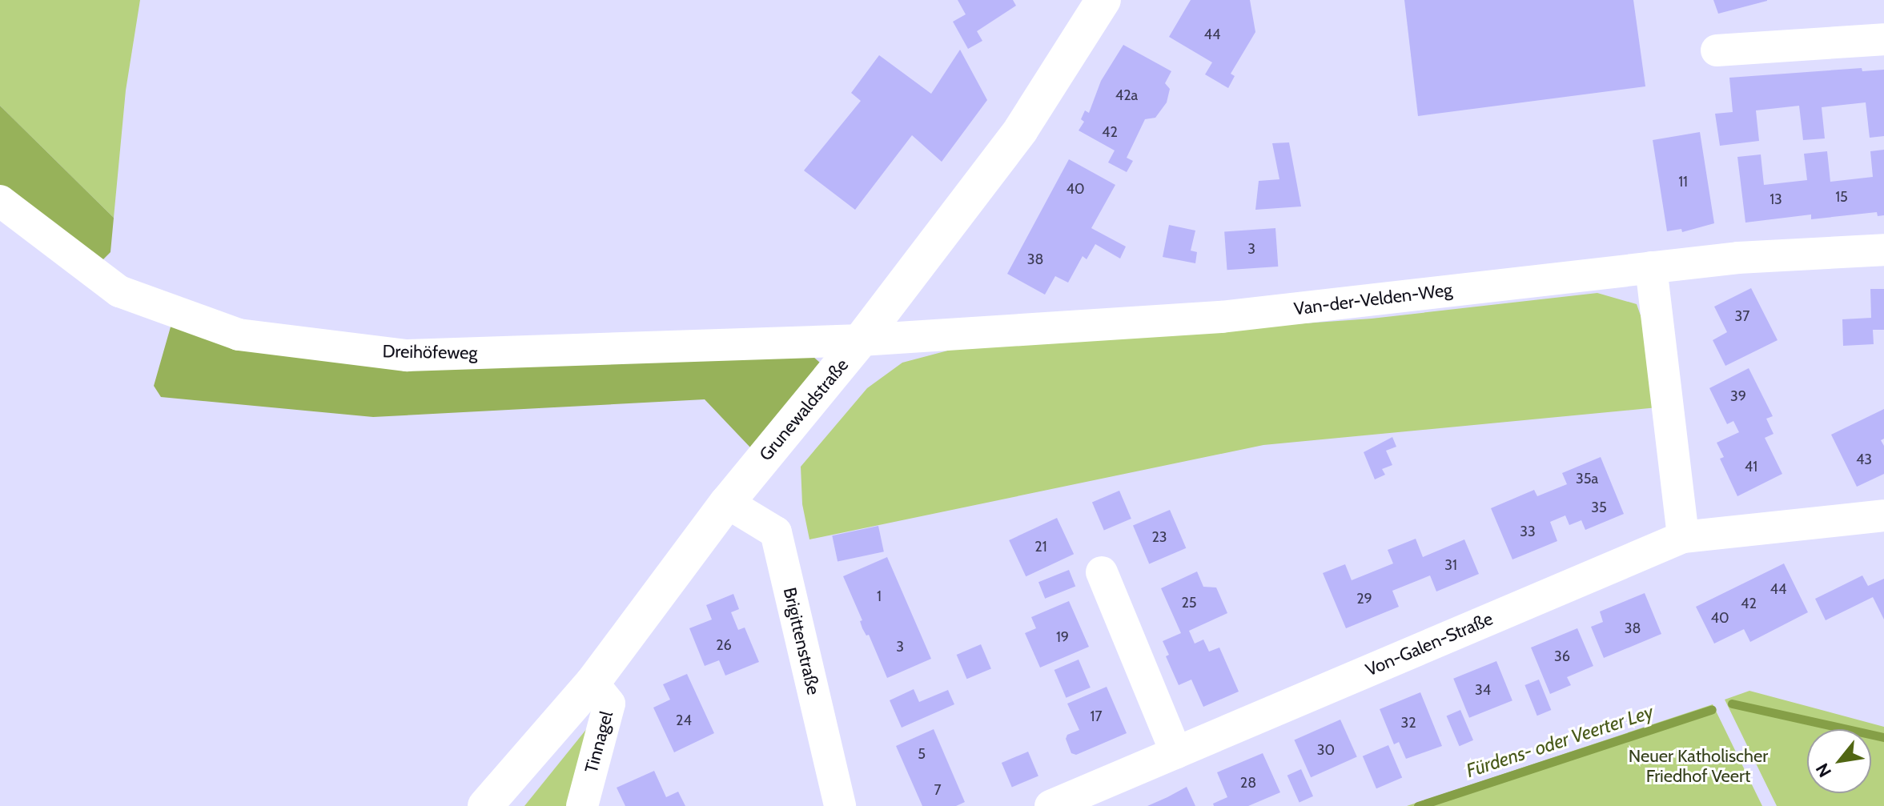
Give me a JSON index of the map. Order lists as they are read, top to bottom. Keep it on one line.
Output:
{"streets":{"street":["Van-der-Velden-Weg","Dreihöfeweg","Grunewaldstraße","Brigittenstraße","Von-Galen-Straße","Tinnagel"]},"crossings":[["Van-der-Velden-Weg","Dreihöfeweg"],["Van-der-Velden-Weg","Grunewaldstraße"],["Dreihöfeweg","Grunewaldstraße"],["Grunewaldstraße","Brigittenstraße"],["Grunewaldstraße","Tinnagel"]],"water":["Fürdens- oder Veerter Ley"],"parks":["Neuer Katholischer Friedhof Veert"],"house_numbers":["44","42a","42","11","40","15","13","3","38","37","39","43","41","35a","35","33","23","21","31","44","1","29","25","42","40","38","19","26","3","36","34","17","24","32","30","5","28","7"],"north":"bottom left"}
